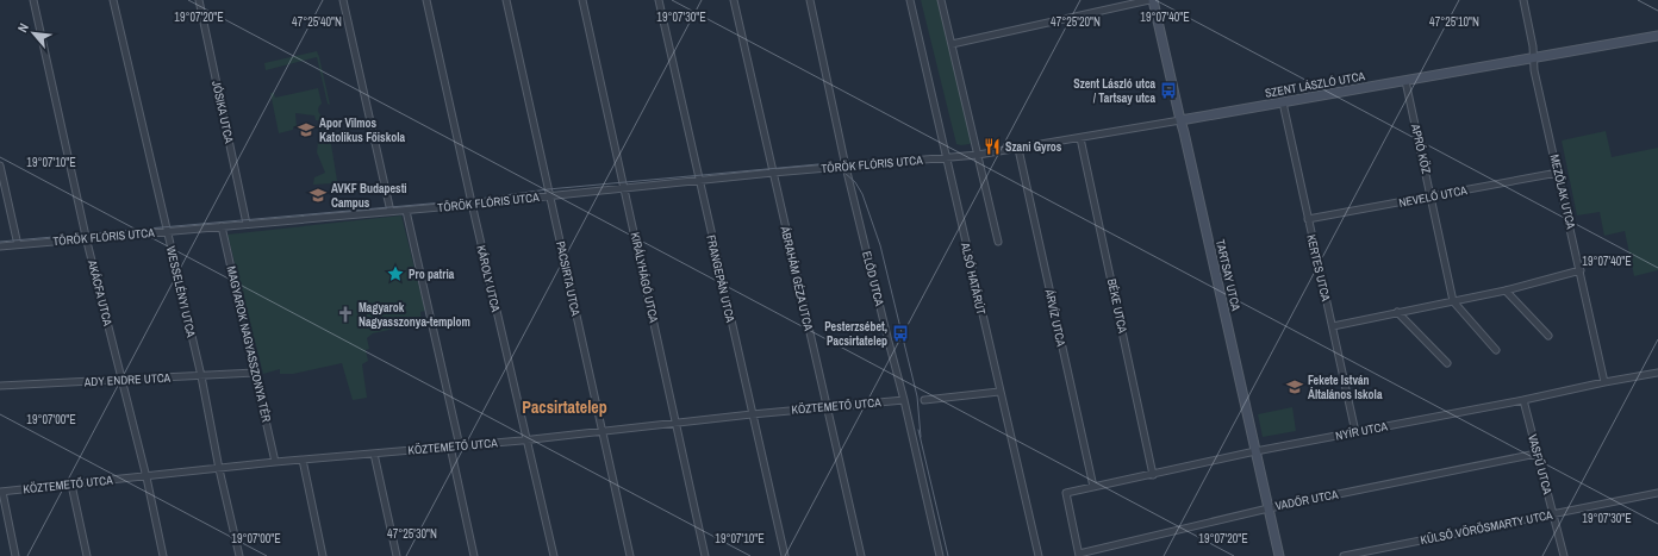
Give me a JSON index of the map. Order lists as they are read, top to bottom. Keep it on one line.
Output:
{"streets":{"street":["SZENT LÁSZLÓ UTCA","JÓSIKA UTCA","APRÓ KÖZ","TÖRÖK FLÓRIS UTCA","MEZŐLAK UTCA","NEVELŐ UTCA","KERTES UTCA","TARTSAY UTCA","KIRÁLYHÁGÓ UTCA","KÁROLY UTCA","PACSIRTA UTCA","FRANGEPÁN UTCA","ÁBRAHÁM GÉZA UTCA","ELŐD UTCA","ALSÓ HATÁRÚT","WESSELÉNYI UTCA","AKÁCFA UTCA","BÉKE UTCA","ÁRVÍZ UTCA","MAGYAROK NAGYASSZONYA TÉR","ADY ENDRE UTCA","KÖZTEMETŐ UTCA","NYÍR UTCA","VASFŰ UTCA","VADŐR UTCA","KÜLSŐ VÖRÖSMARTY UTCA"]},"crossings":[["SZENT LÁSZLÓ UTCA","APRÓ KÖZ"],["SZENT LÁSZLÓ UTCA","TÖRÖK FLÓRIS UTCA"],["SZENT LÁSZLÓ UTCA","MEZŐLAK UTCA"],["SZENT LÁSZLÓ UTCA","KERTES UTCA"],["SZENT LÁSZLÓ UTCA","TARTSAY UTCA"],["SZENT LÁSZLÓ UTCA","BÉKE UTCA"],["SZENT LÁSZLÓ UTCA","ÁRVÍZ UTCA"],["JÓSIKA UTCA","TÖRÖK FLÓRIS UTCA"],["APRÓ KÖZ","NEVELŐ UTCA"],["TÖRÖK FLÓRIS UTCA","KIRÁLYHÁGÓ UTCA"],["TÖRÖK FLÓRIS UTCA","KÁROLY UTCA"],["TÖRÖK FLÓRIS UTCA","PACSIRTA UTCA"],["TÖRÖK FLÓRIS UTCA","FRANGEPÁN UTCA"],["TÖRÖK FLÓRIS UTCA","ÁBRAHÁM GÉZA UTCA"],["TÖRÖK FLÓRIS UTCA","ELŐD UTCA"],["TÖRÖK FLÓRIS UTCA","ALSÓ HATÁRÚT"],["TÖRÖK FLÓRIS UTCA","WESSELÉNYI UTCA"],["TÖRÖK FLÓRIS UTCA","AKÁCFA UTCA"],["TÖRÖK FLÓRIS UTCA","MAGYAROK NAGYASSZONYA TÉR"],["MEZŐLAK UTCA","NEVELŐ UTCA"],["MEZŐLAK UTCA","NYÍR UTCA"],["NEVELŐ UTCA","KERTES UTCA"],["KERTES UTCA","NYÍR UTCA"],["TARTSAY UTCA","NYÍR UTCA"],["TARTSAY UTCA","VADŐR UTCA"],["KIRÁLYHÁGÓ UTCA","KÖZTEMETŐ UTCA"],["KÁROLY UTCA","KÖZTEMETŐ UTCA"],["PACSIRTA UTCA","KÖZTEMETŐ UTCA"],["FRANGEPÁN UTCA","KÖZTEMETŐ UTCA"],["ÁBRAHÁM GÉZA UTCA","KÖZTEMETŐ UTCA"],["ELŐD UTCA","KÖZTEMETŐ UTCA"],["WESSELÉNYI UTCA","ADY ENDRE UTCA"],["WESSELÉNYI UTCA","KÖZTEMETŐ UTCA"],["AKÁCFA UTCA","ADY ENDRE UTCA"],["AKÁCFA UTCA","KÖZTEMETŐ UTCA"],["BÉKE UTCA","NYÍR UTCA"],["ÁRVÍZ UTCA","NYÍR UTCA"],["MAGYAROK NAGYASSZONYA TÉR","ADY ENDRE UTCA"],["MAGYAROK NAGYASSZONYA TÉR","KÖZTEMETŐ UTCA"],["NYÍR UTCA","VASFŰ UTCA"],["NYÍR UTCA","VADŐR UTCA"],["VASFŰ UTCA","VADŐR UTCA"],["VASFŰ UTCA","KÜLSŐ VÖRÖSMARTY UTCA"]],"districts":["Pacsirtatelep"],"places":{"bus stop":["Szent László utca / Tartsay utca","Pesterzsébet, Pacsirtatelep"],"school or university":["Apor Vilmos Katolikus Főiskola","AVKF Budapesti Campus","Fekete István Általános Iskola"],"restaurant":["Szani Gyros"],"place":["Pro patria"],"church":["Magyarok Nagyasszonya-templom"]},"north":"top left","coordinates":["19°07'20\"E","19°07'30\"E","19°07'40\"E","47°25'40\"N","47°25'20\"N","47°25'10\"N","19°07'10\"E","19°07'00\"E","47°25'30\"N"]}
